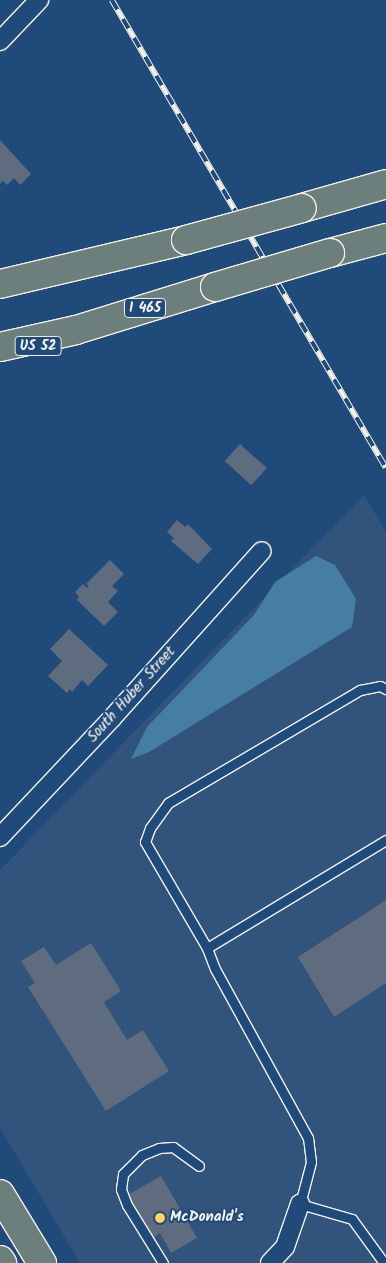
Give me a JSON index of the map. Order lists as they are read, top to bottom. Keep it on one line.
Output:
{"streets":{"main road":["I 465","US 52"],"street":["South Huber Street"]},"crossings":[["I 465","US 52"]],"places":["McDonald's"]}
